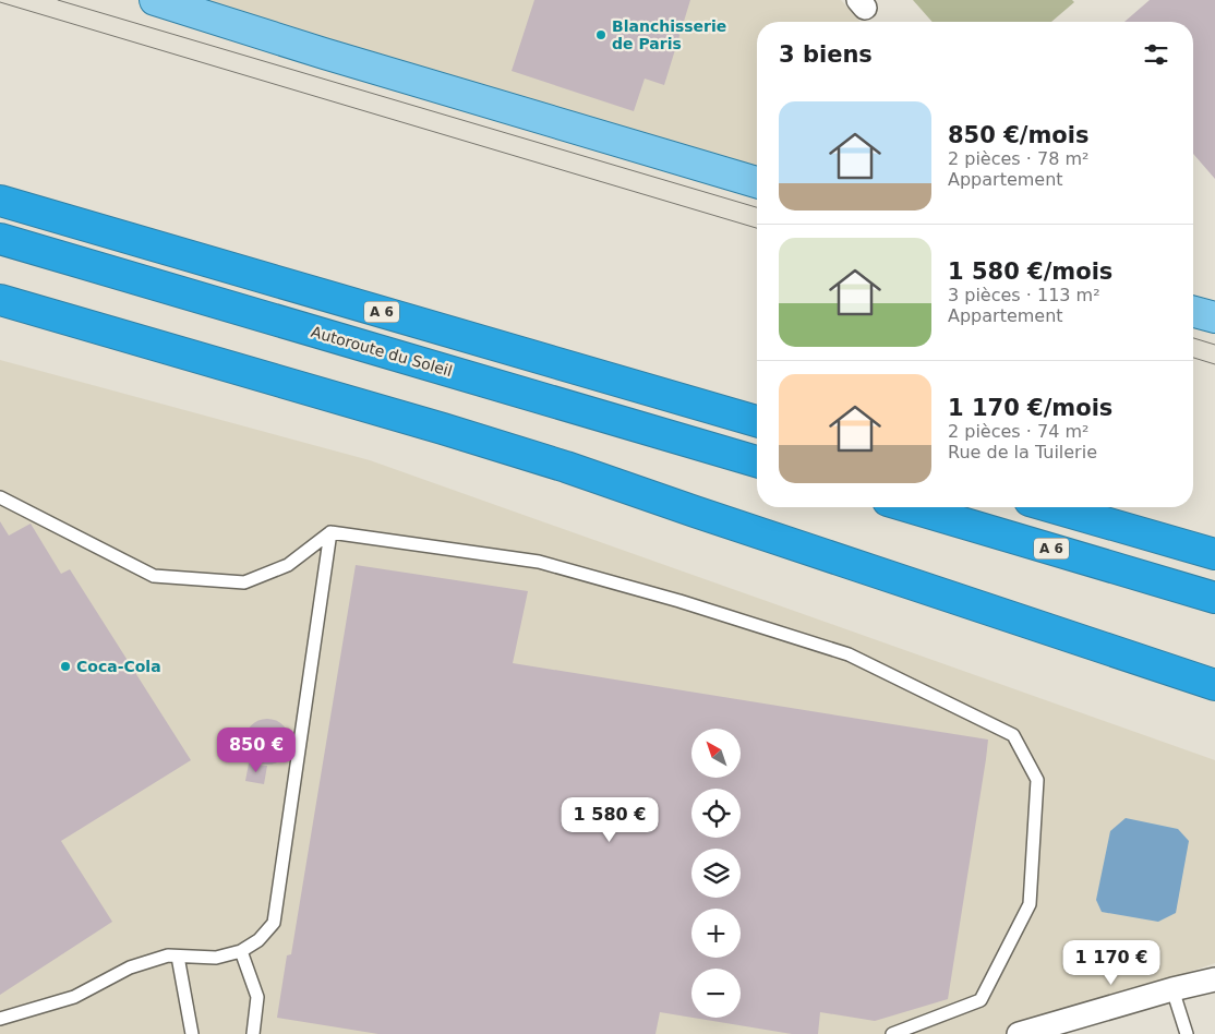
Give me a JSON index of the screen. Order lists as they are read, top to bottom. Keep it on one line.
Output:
{"streets":{"highway":["A 6","Autoroute du Soleil"]},"places":["Blanchisserie de Paris","Coca-Cola"],"north":"top left","page":{"heading":"3 biens","list":[{"name":"850 €/mois","note":"2 pièces · 78 m² · Appartement"},{"name":"1 580 €/mois","note":"3 pièces · 113 m² · Appartement"},{"name":"1 170 €/mois","note":"2 pièces · 74 m² · Rue de la Tuilerie"}],"price":["850 €","1 580 €","1 170 €"],"map_buttons":["+","−"]}}
